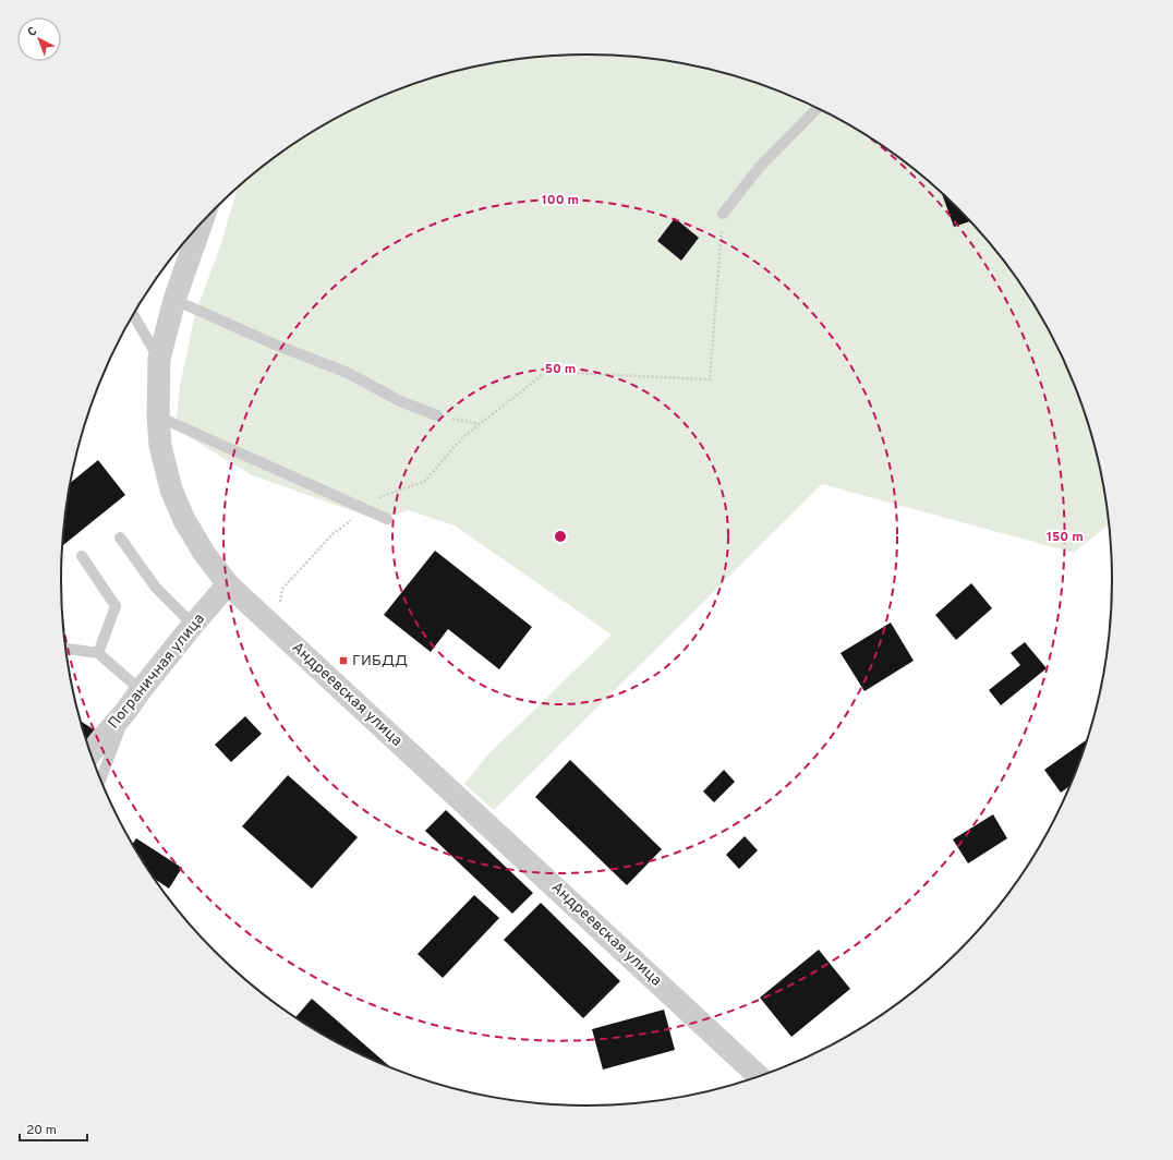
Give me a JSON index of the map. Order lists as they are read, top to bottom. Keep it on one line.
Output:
{"streets":{"street":["Пограничная улица","Андреевская улица"]},"crossings":[["Пограничная улица","Андреевская улица"]],"places":{"transit":["ГИБДД"]},"scale_bar":"20 m","north":"top left","rings":["100 m","50 m","150 m"]}
